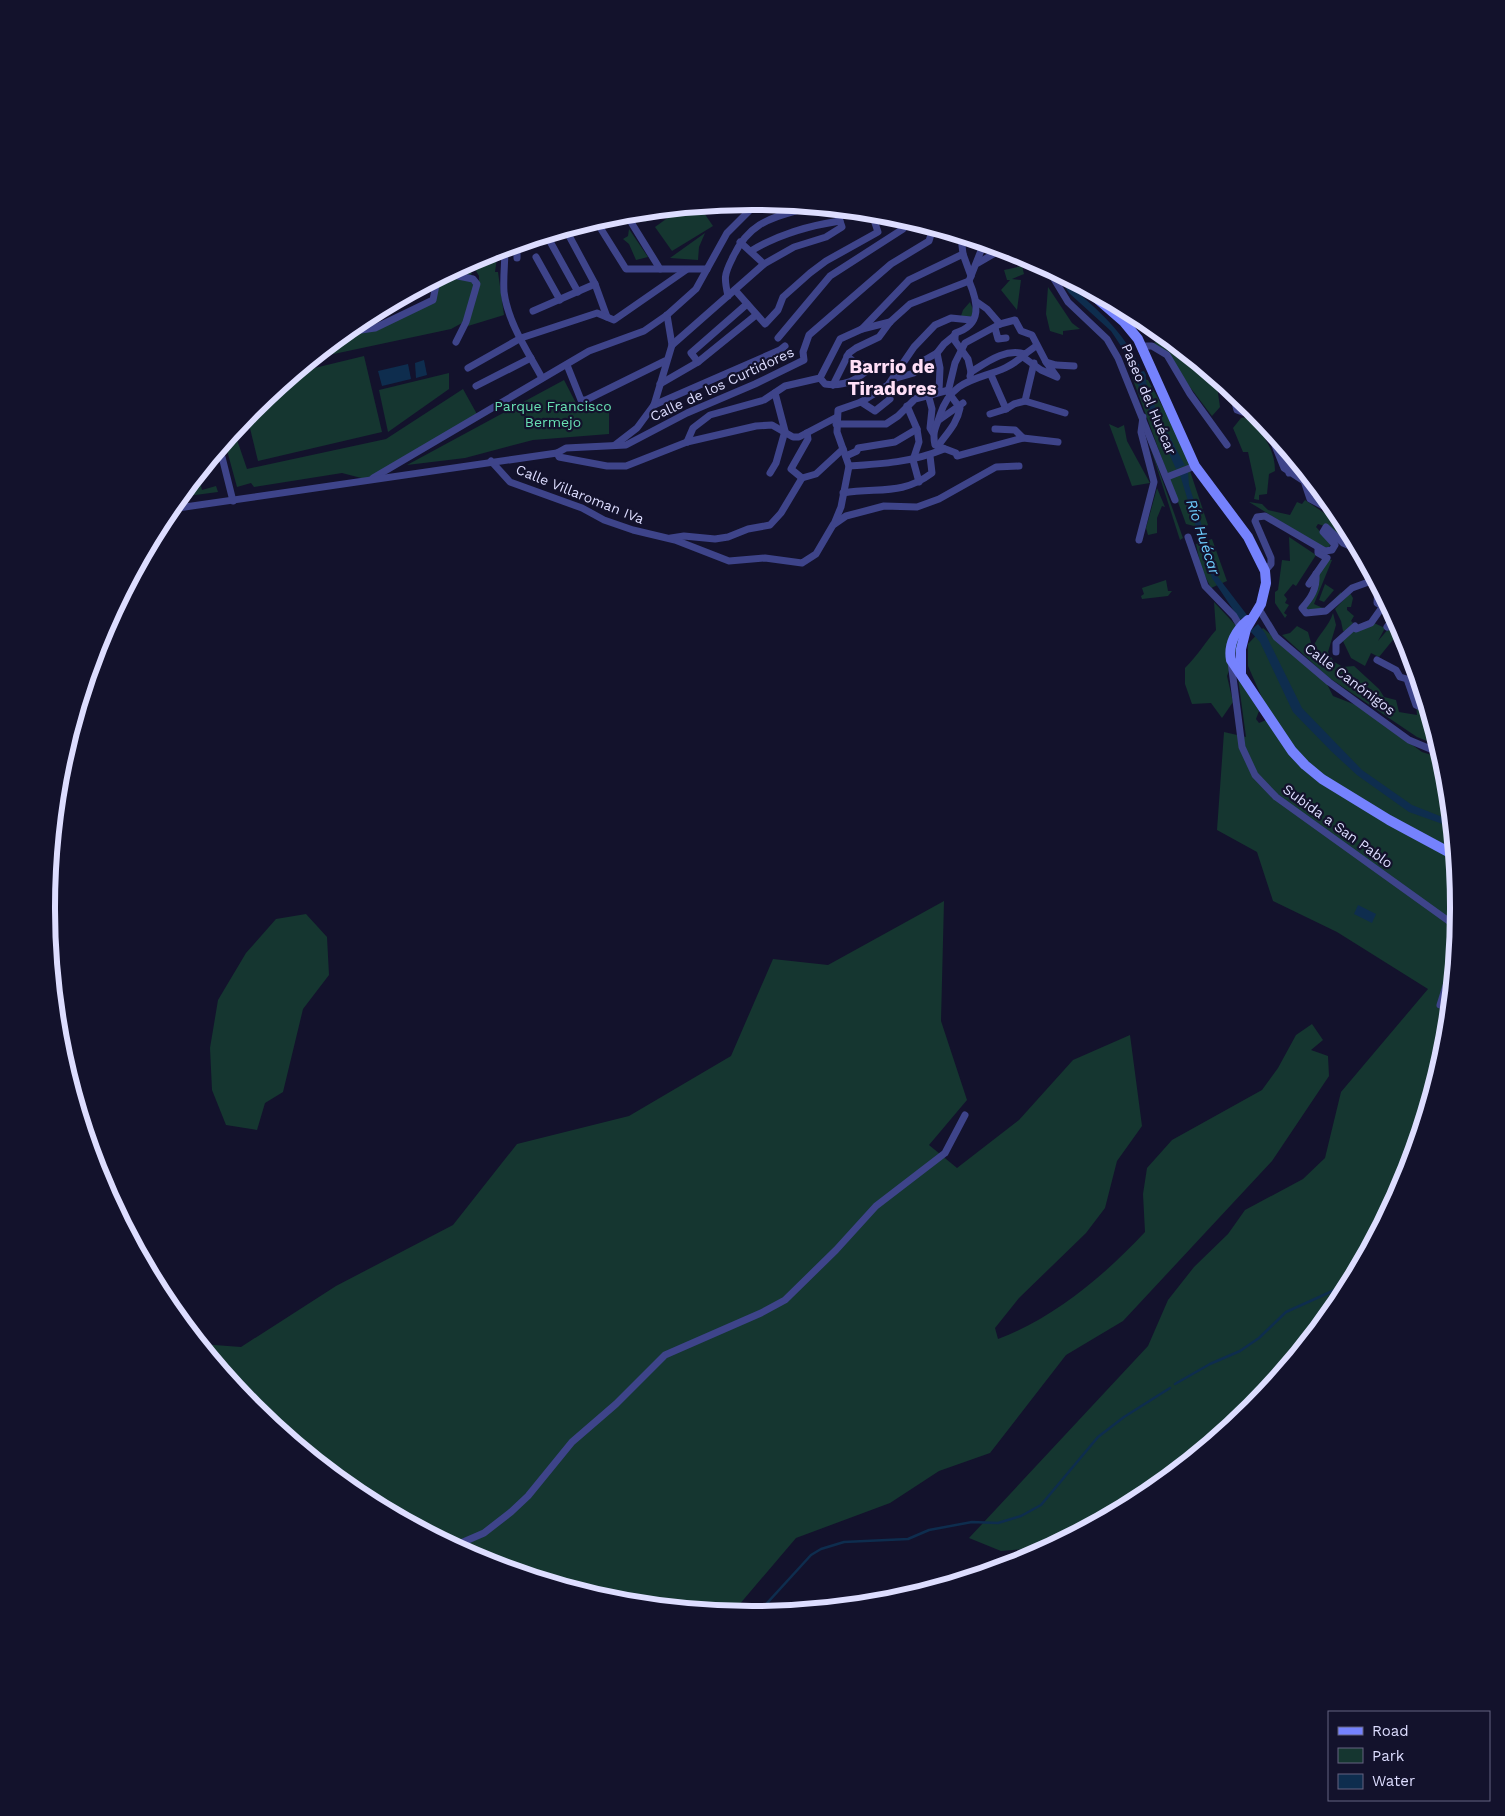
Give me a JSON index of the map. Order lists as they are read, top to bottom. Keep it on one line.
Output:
{"streets":{"street":["Calle de los Curtidores","Paseo del Huécar","Calle Villaroman IVa","Calle Canónigos","Subida a San Pablo"]},"districts":["Barrio de Tiradores"],"water":["Río Huécar"],"parks":["Parque Francisco Bermejo"],"legend":["Road","Park","Water"]}
